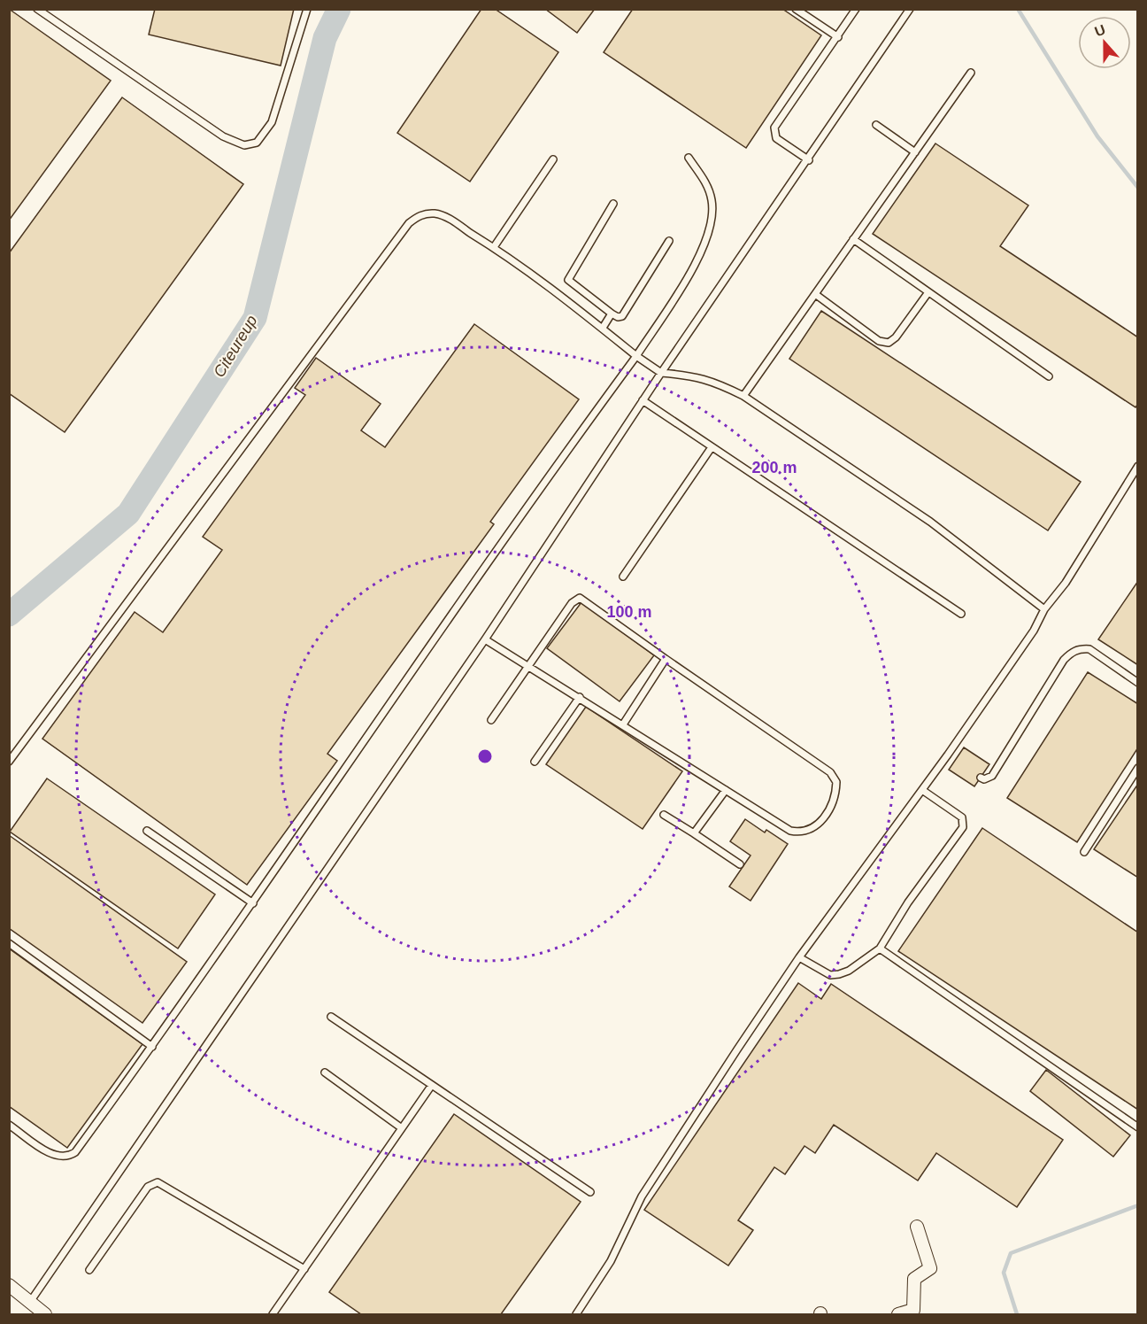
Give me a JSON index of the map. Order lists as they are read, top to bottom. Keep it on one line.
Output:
{"water":["Citeureup"],"north":"top","rings":["200 m","100 m"]}
